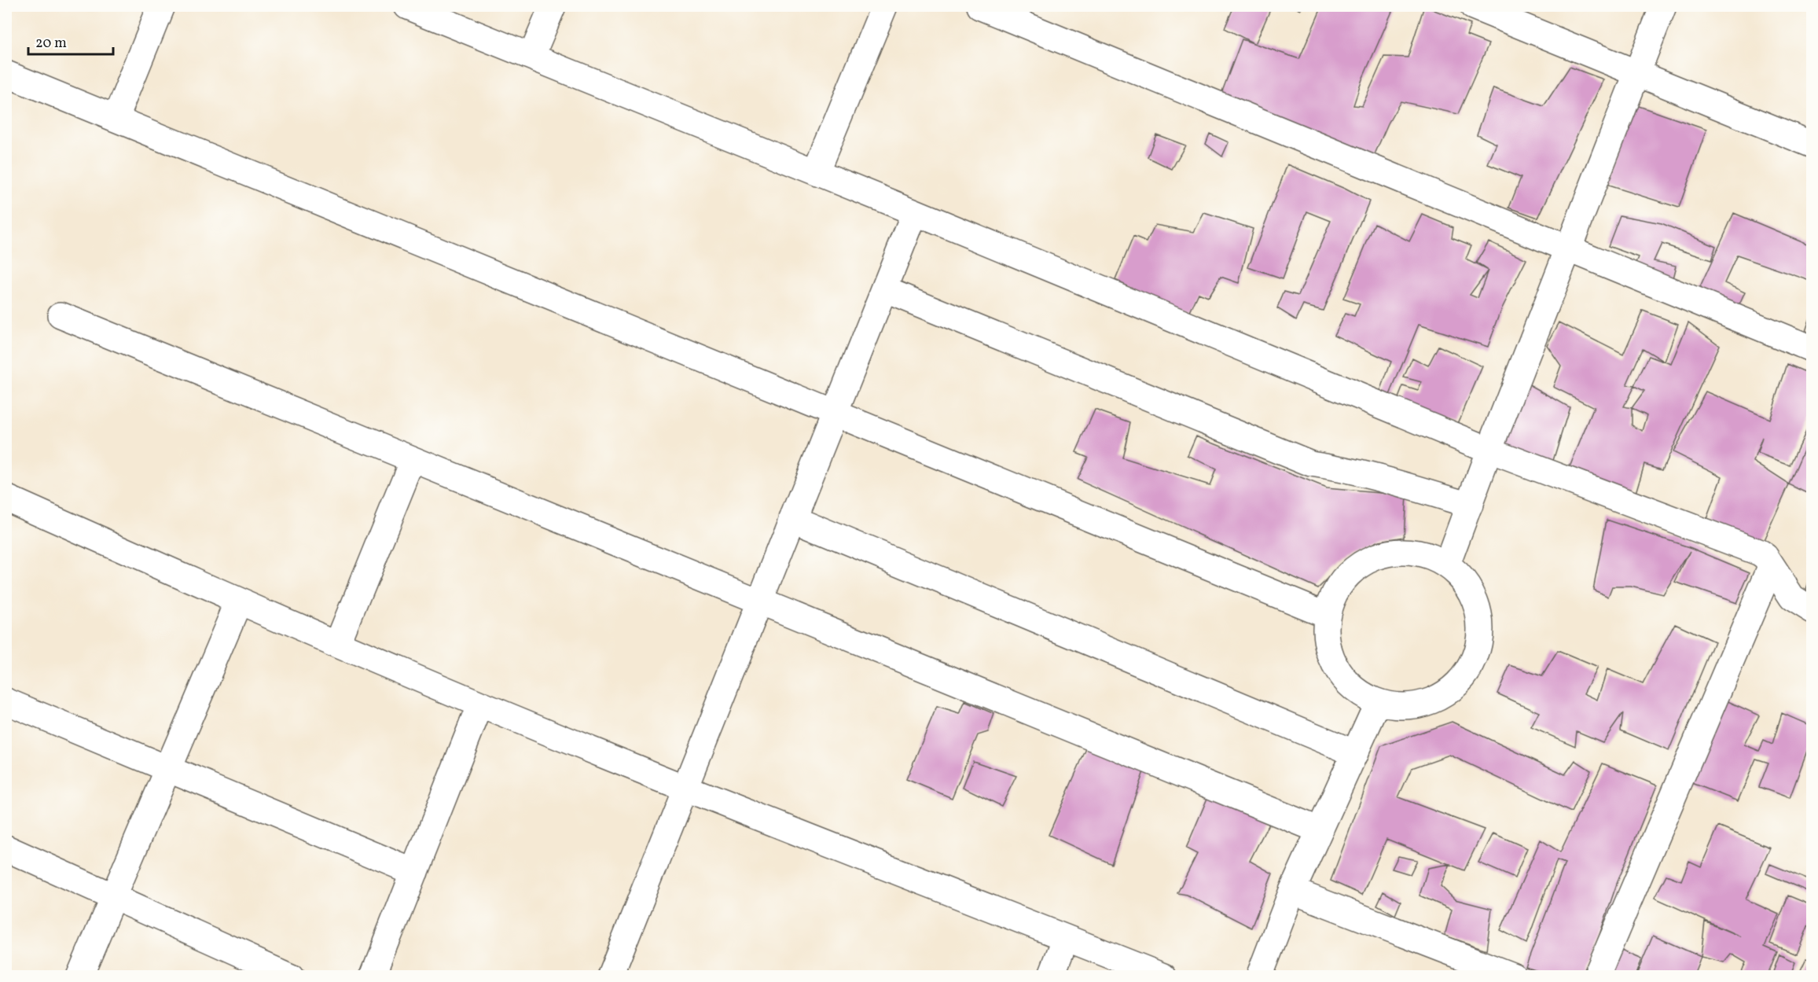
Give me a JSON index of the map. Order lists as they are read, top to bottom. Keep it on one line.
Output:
{"scale_bar":"20 m"}
